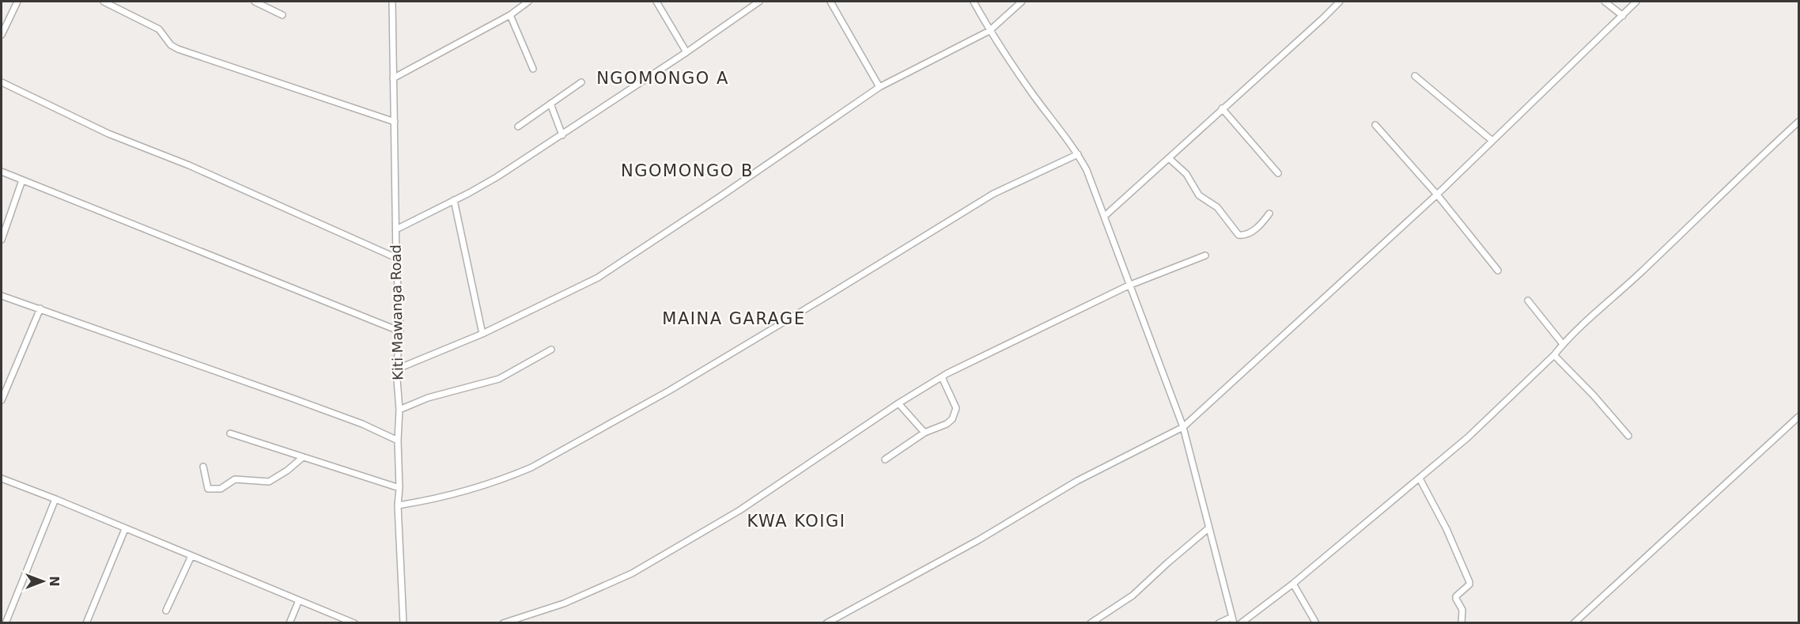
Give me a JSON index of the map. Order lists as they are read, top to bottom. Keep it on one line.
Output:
{"streets":{"street":["Kiti Mawanga Road"]},"districts":["NGOMONGO A","NGOMONGO B","MAINA GARAGE","KWA KOIGI"],"north":"right"}
